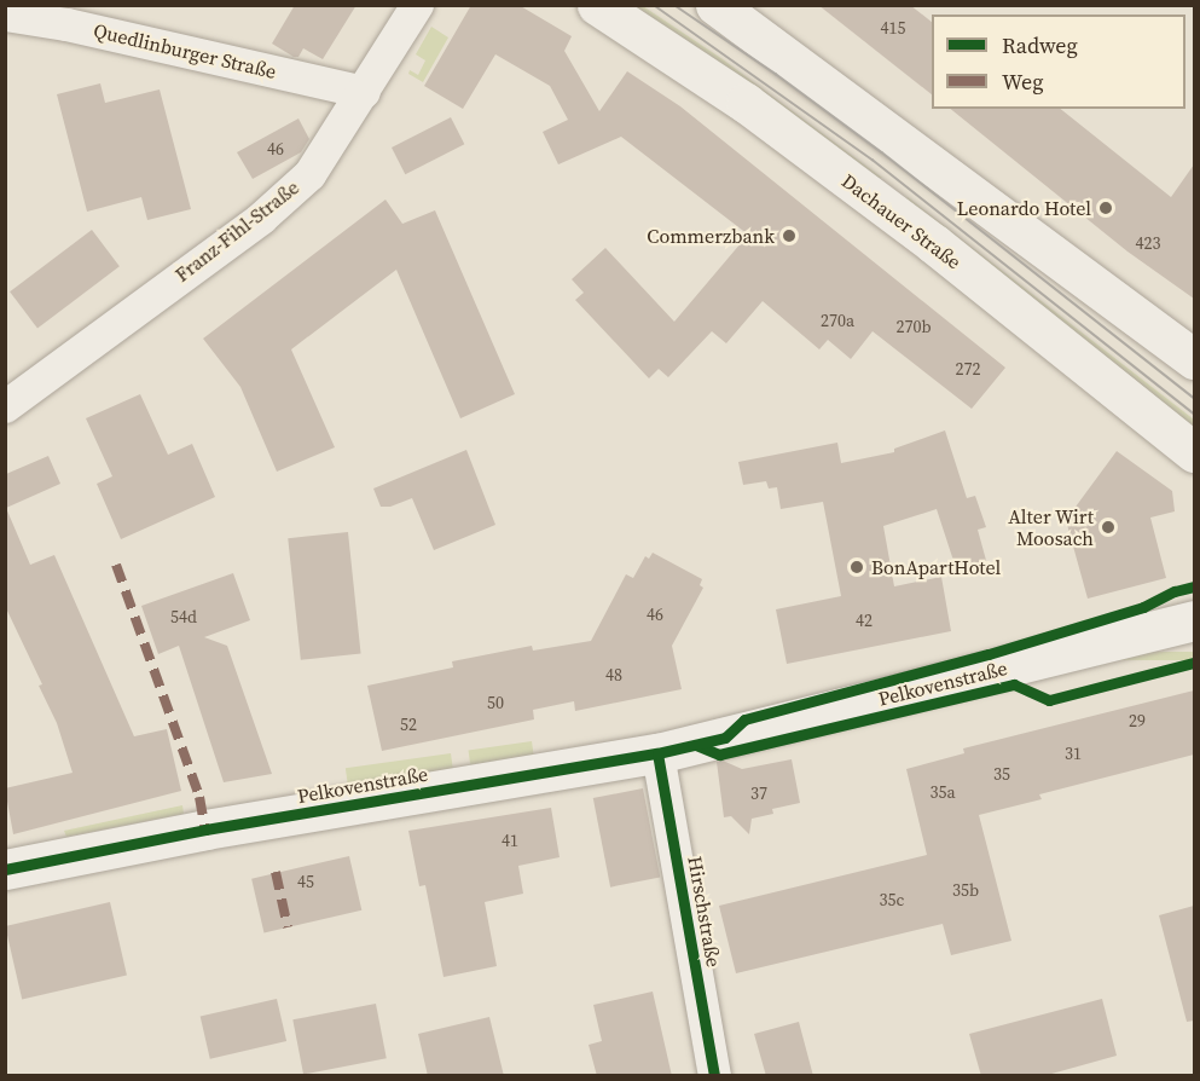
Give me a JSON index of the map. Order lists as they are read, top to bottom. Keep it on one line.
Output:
{"streets":{"main road":["Dachauer Straße","Pelkovenstraße"],"street":["Quedlinburger Straße","Franz-Fihl-Straße","Hirschstraße"]},"crossings":[["Quedlinburger Straße","Franz-Fihl-Straße"],["Pelkovenstraße","Hirschstraße"]],"places":["Leonardo Hotel","Commerzbank","Alter Wirt Moosach","BonApartHotel"],"house_numbers":["415","46","423","270a","270b","272","46","54d","42","48","50","29","52","31","35","35a","37","41","45","35b","35c"],"legend":["Radweg","Weg"]}
